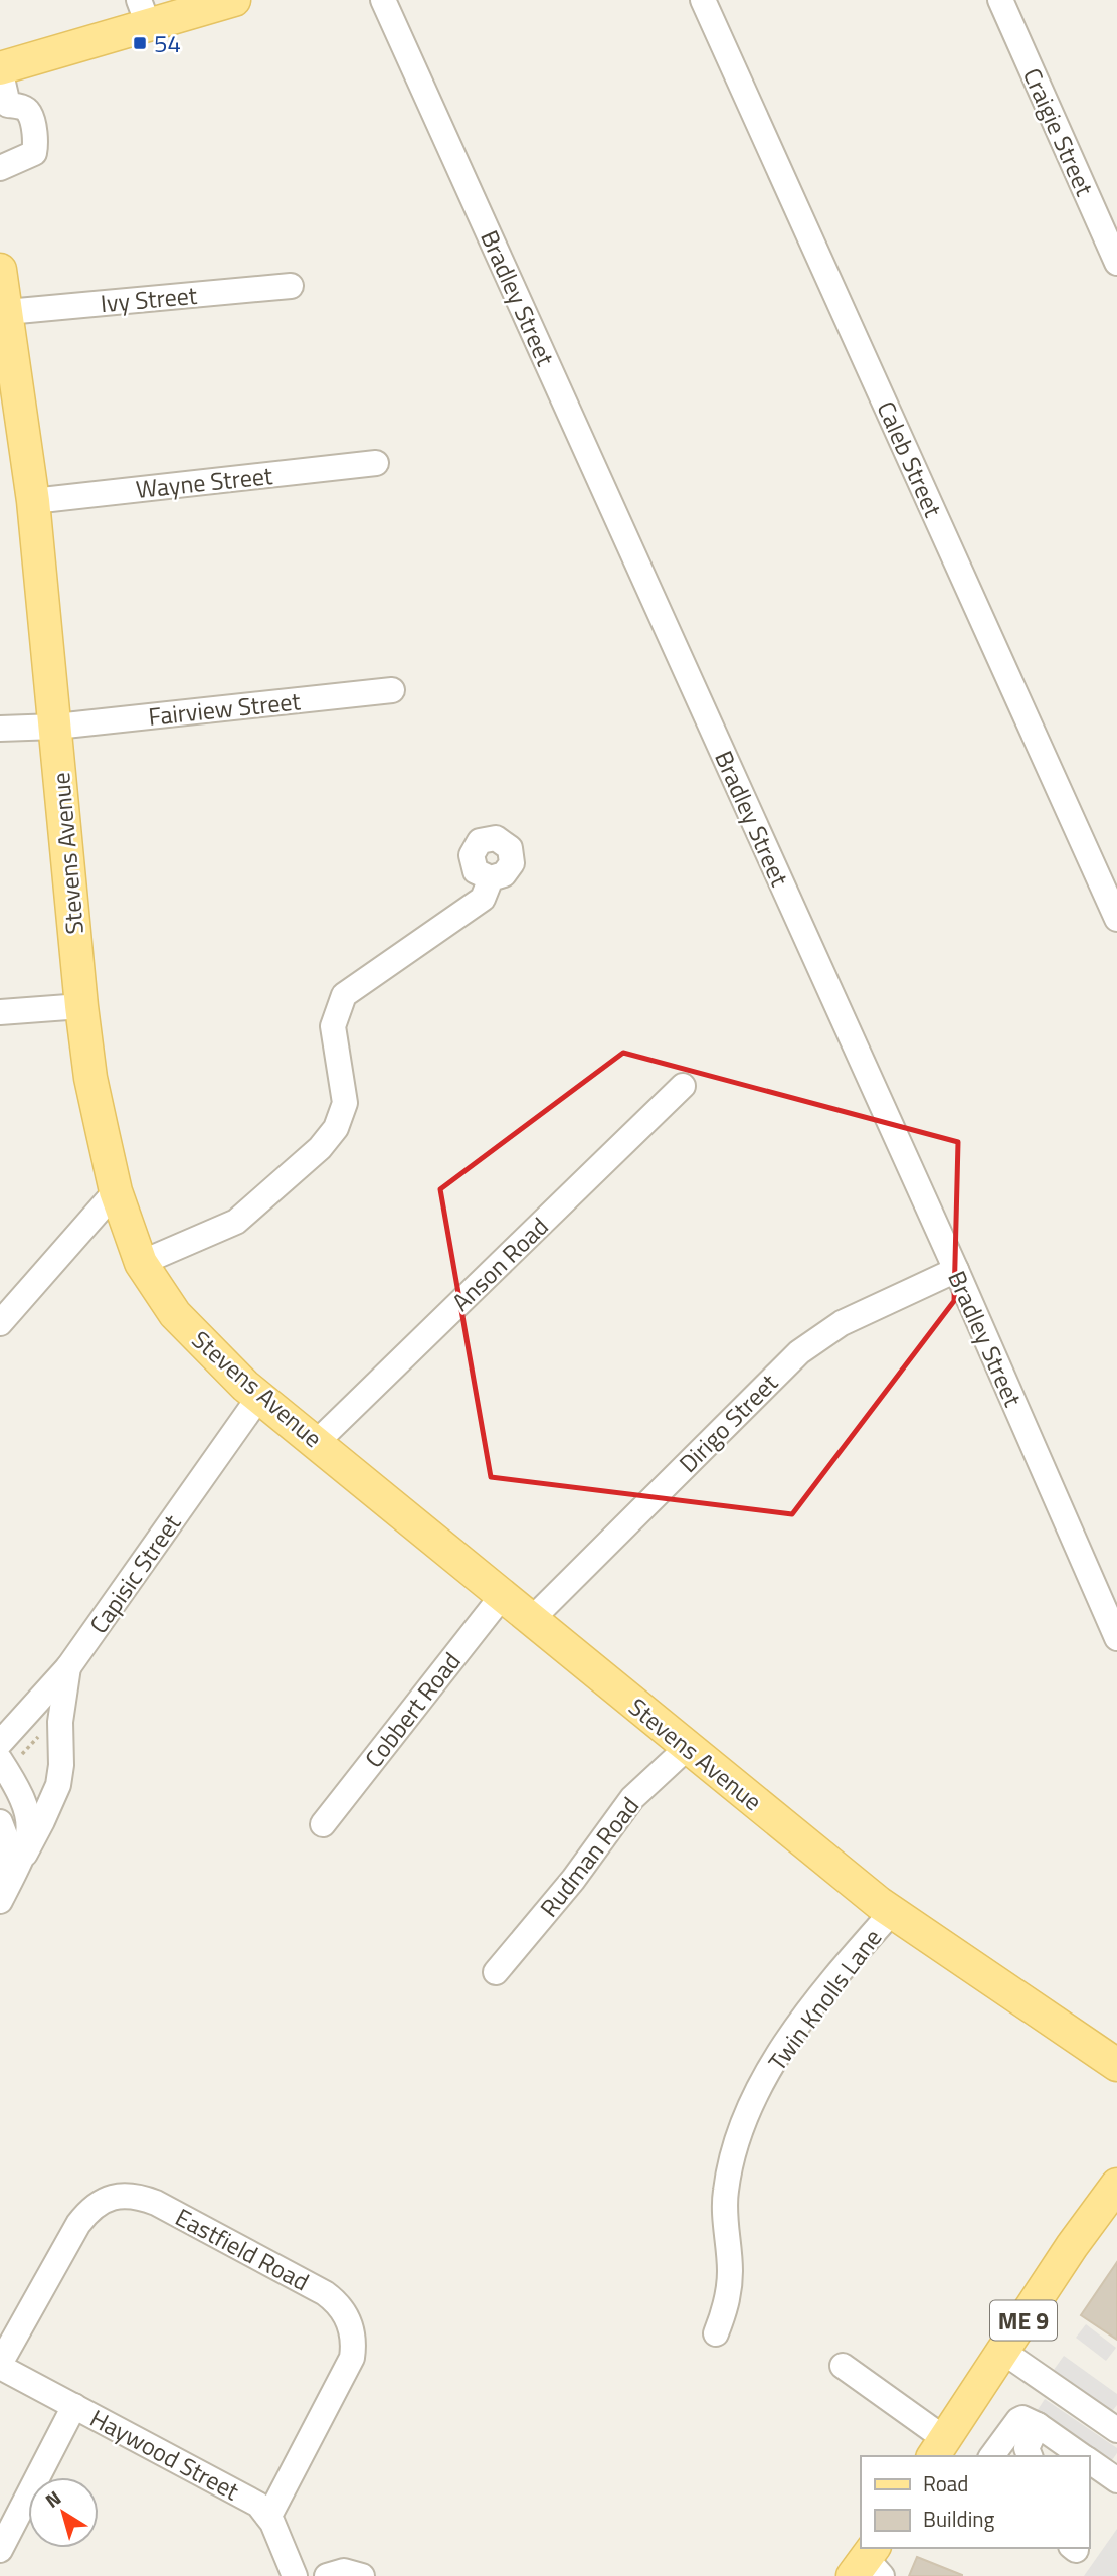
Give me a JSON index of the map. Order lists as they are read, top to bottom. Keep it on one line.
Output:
{"streets":{"main road":["Stevens Avenue","ME 9"],"street":["Craigie Street","Bradley Street","Ivy Street","Caleb Street","Wayne Street","Fairview Street","Anson Road","Dirigo Street","Capisic Street","Cobbert Road","Rudman Road","Twin Knolls Lane","Eastfield Road","Haywood Street"]},"crossings":[["Bradley Street","Dirigo Street"],["Ivy Street","Stevens Avenue"],["Wayne Street","Stevens Avenue"],["Fairview Street","Stevens Avenue"],["Stevens Avenue","Anson Road"],["Stevens Avenue","Dirigo Street"],["Stevens Avenue","Capisic Street"],["Stevens Avenue","Cobbert Road"],["Stevens Avenue","Rudman Road"],["Stevens Avenue","Twin Knolls Lane"],["Eastfield Road","Haywood Street"]],"places":{"transit":["54"]},"legend":["Road","Building"],"north":"top left"}
